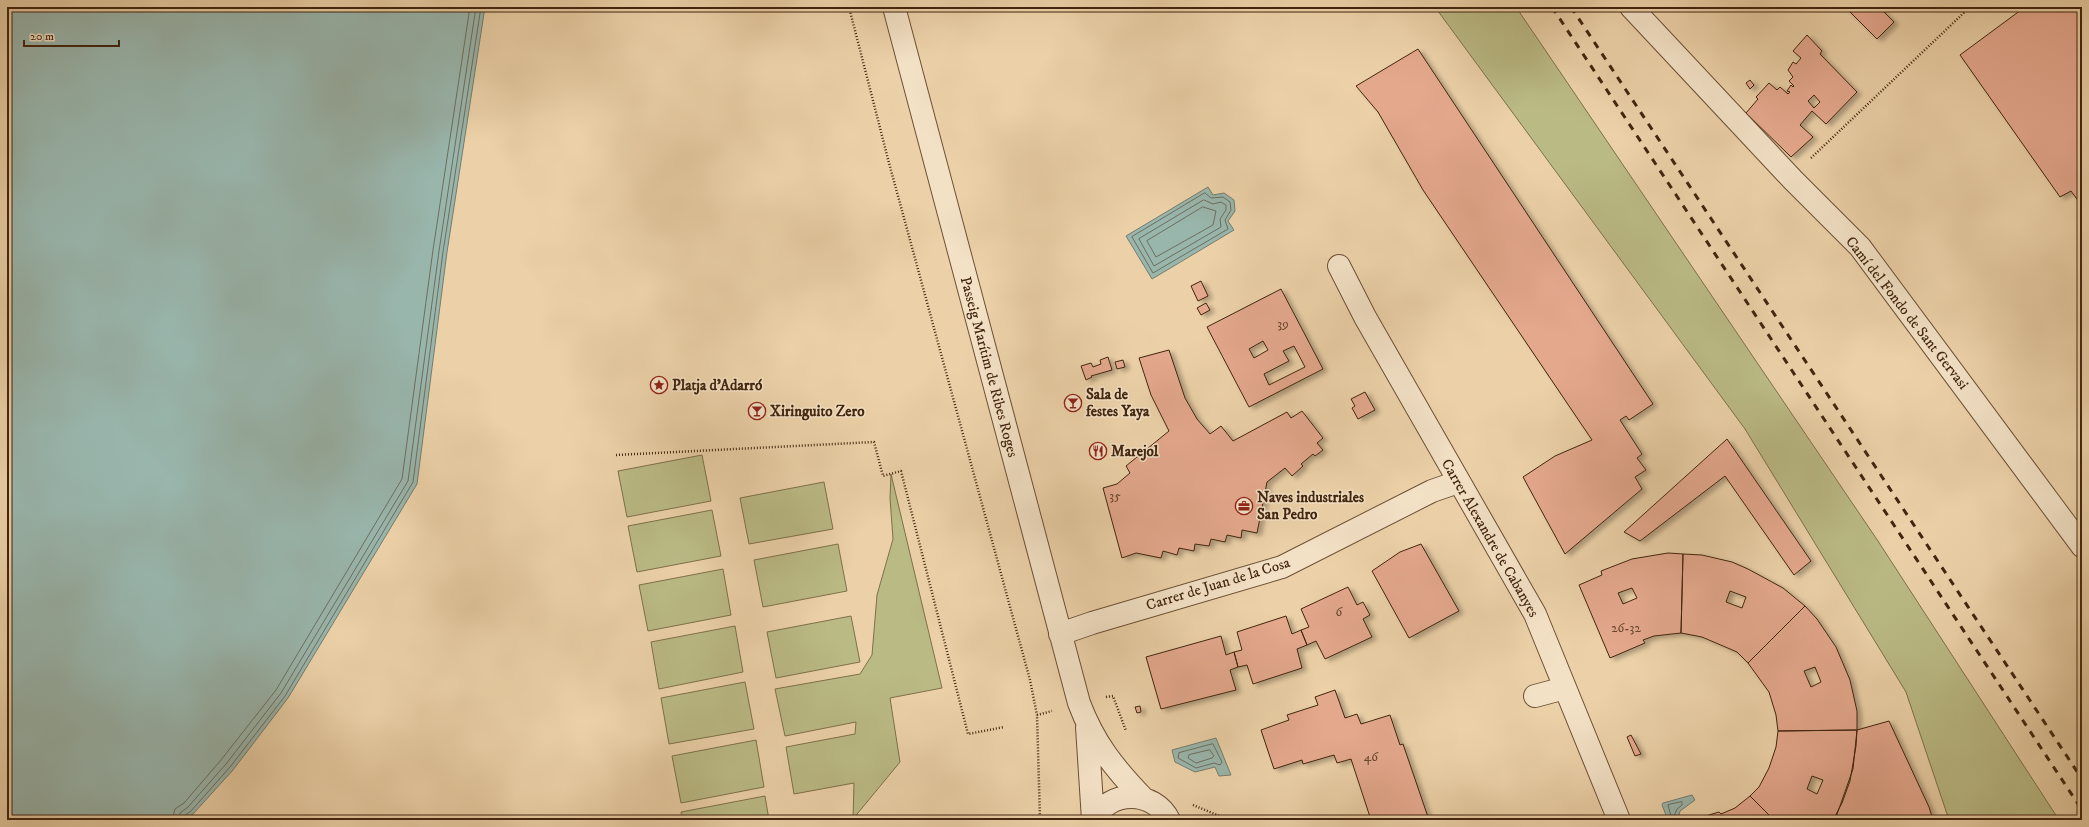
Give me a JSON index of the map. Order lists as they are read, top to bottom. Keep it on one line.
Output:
{"streets":{"street":["Camí del Fondo de Sant Gervasi","Passeig Marítim de Ribes Roges","Carrer Alexandre de Cabanyes","Carrer de Juan de la Cosa"]},"crossings":[["Passeig Marítim de Ribes Roges","Carrer de Juan de la Cosa"],["Carrer Alexandre de Cabanyes","Carrer de Juan de la Cosa"]],"places":{"place":["Platja d'Adarró"],"bar":["Sala de festes Yaya","Xiringuito Zero"],"restaurant":["Marejol"],"office":["Naves industriales San Pedro"]},"house_numbers":["39","35","6","26-32","46"],"scale_bar":"20 m"}
